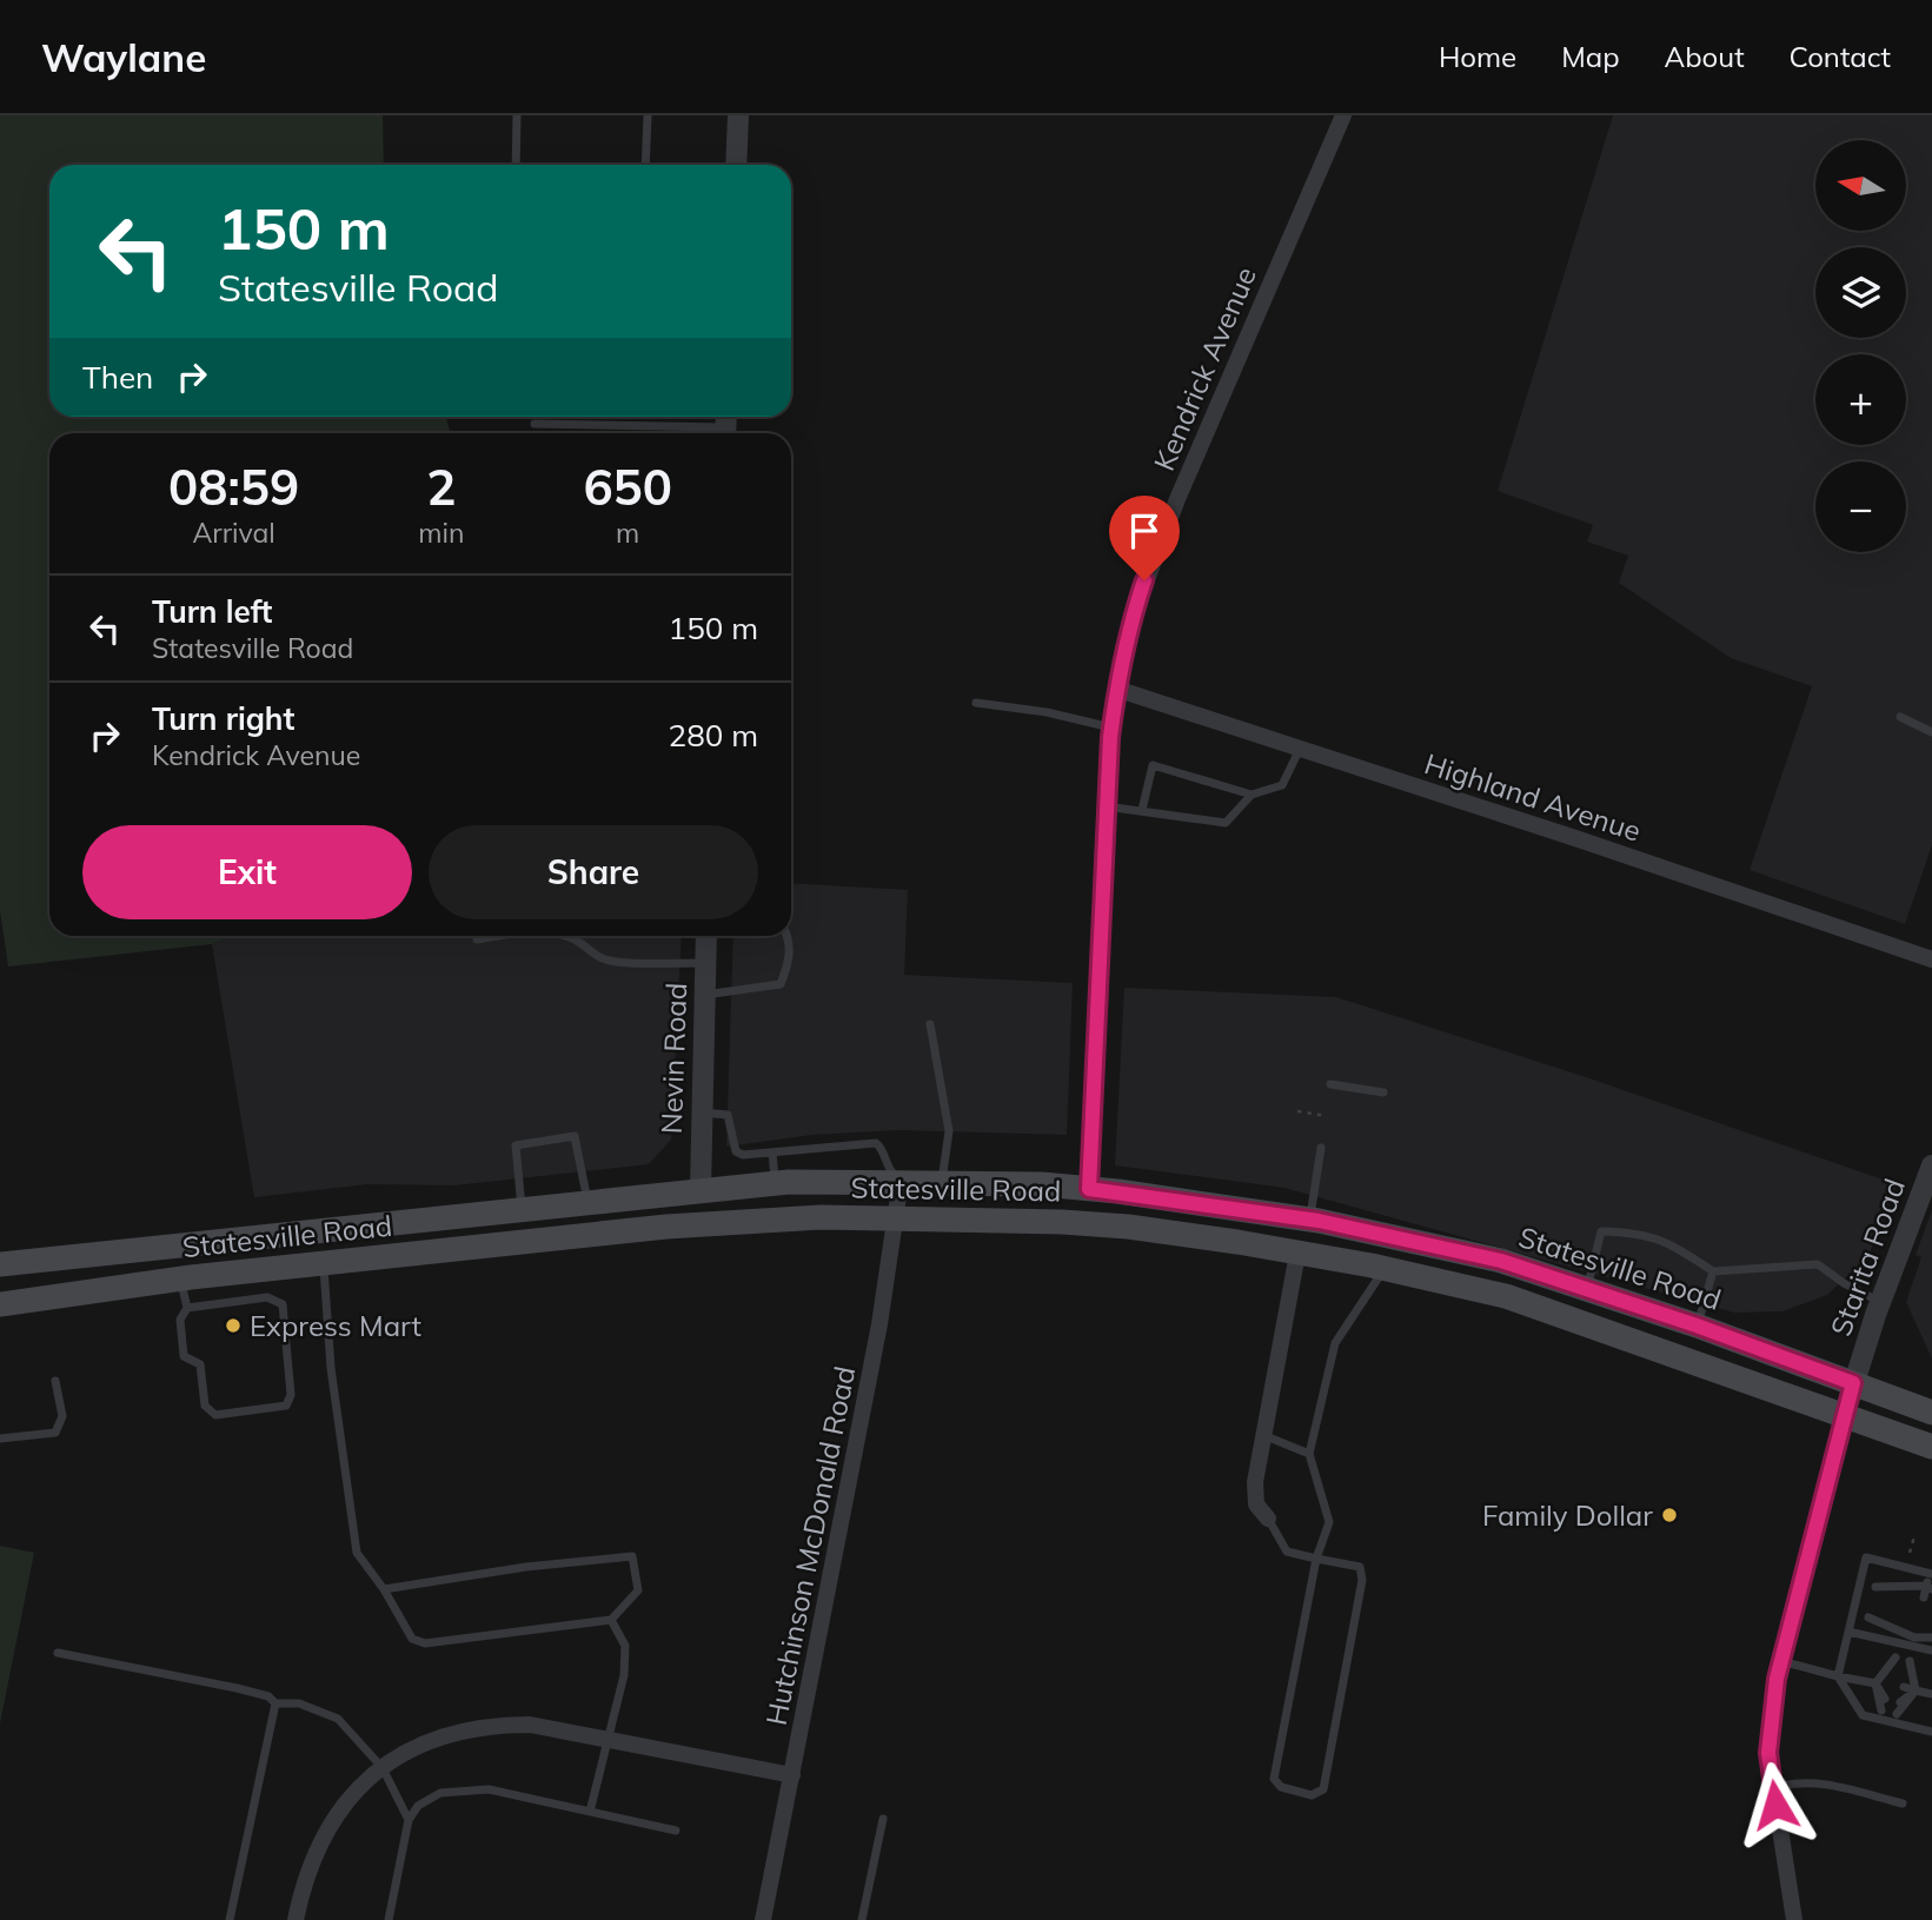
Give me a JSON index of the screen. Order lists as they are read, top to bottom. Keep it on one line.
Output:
{"streets":{"main road":["Statesville Road"],"street":["Kendrick Avenue","Highland Avenue","Nevin Road","Starita Road","Hutchinson McDonald Road"]},"crossings":[["Kendrick Avenue","Highland Avenue"],["Kendrick Avenue","Statesville Road"],["Nevin Road","Statesville Road"],["Statesville Road","Starita Road"],["Statesville Road","Hutchinson McDonald Road"]],"places":["Express Mart","Family Dollar"],"north":"left","page":{"header":"Waylane","nav":["Home","Map","About","Contact"],"map_buttons":["+","−"],"turn":["150 m","Statesville Road"],"then":"Then","eta":["08:59","Arrival","2","min","650","m"],"list":[{"name":"Turn left","note":"Statesville Road","value":"150 m"},{"name":"Turn right","note":"Kendrick Avenue","value":"280 m"}],"buttons":["Exit","Share"]}}
